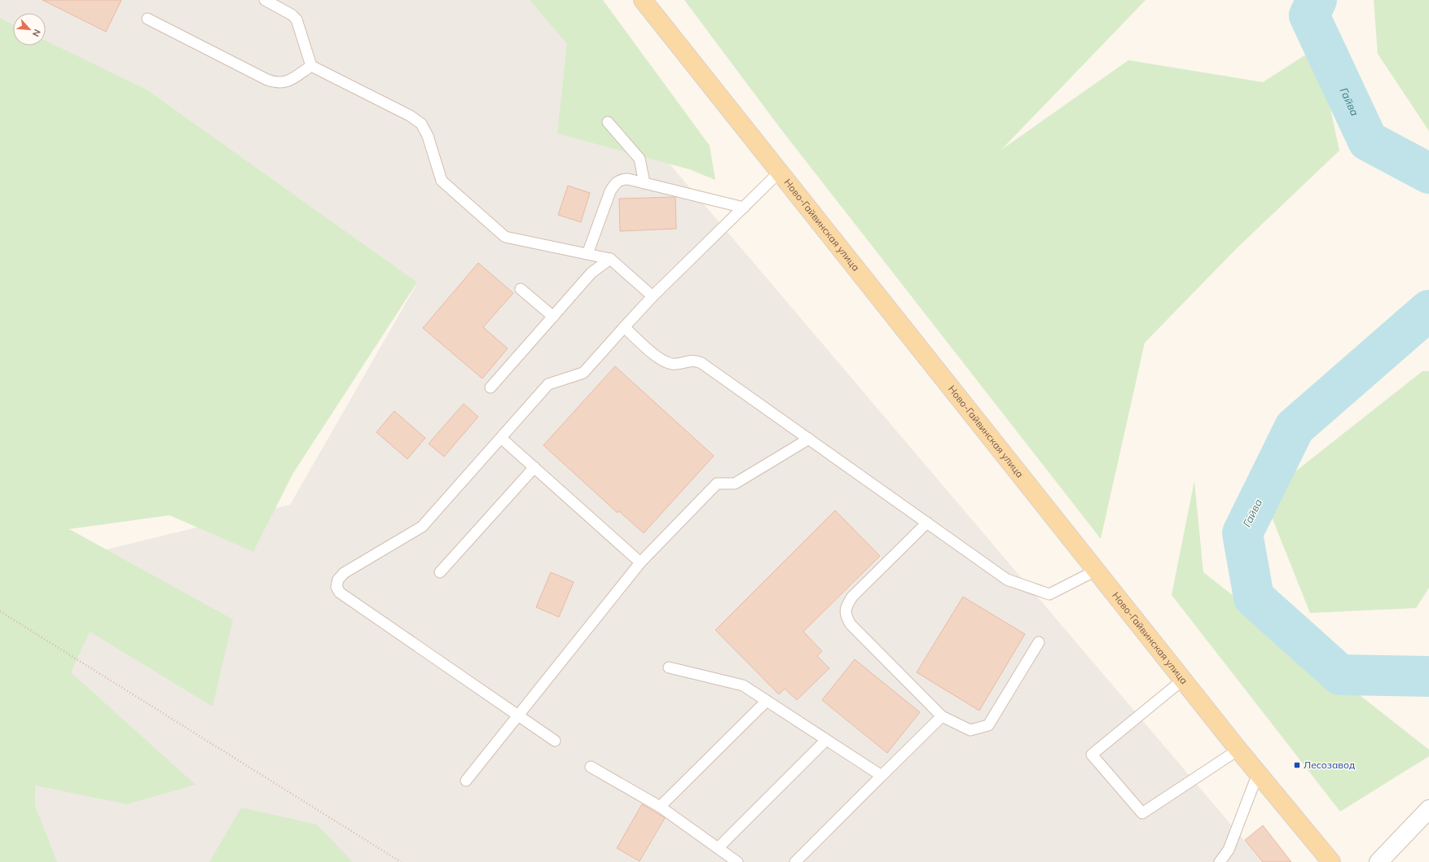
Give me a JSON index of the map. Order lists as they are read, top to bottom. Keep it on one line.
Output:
{"streets":{"main road":["Ново-Гайвинская улица"]},"water":["Гайва"],"places":{"transit":["Лесозавод"]},"north":"bottom right"}
